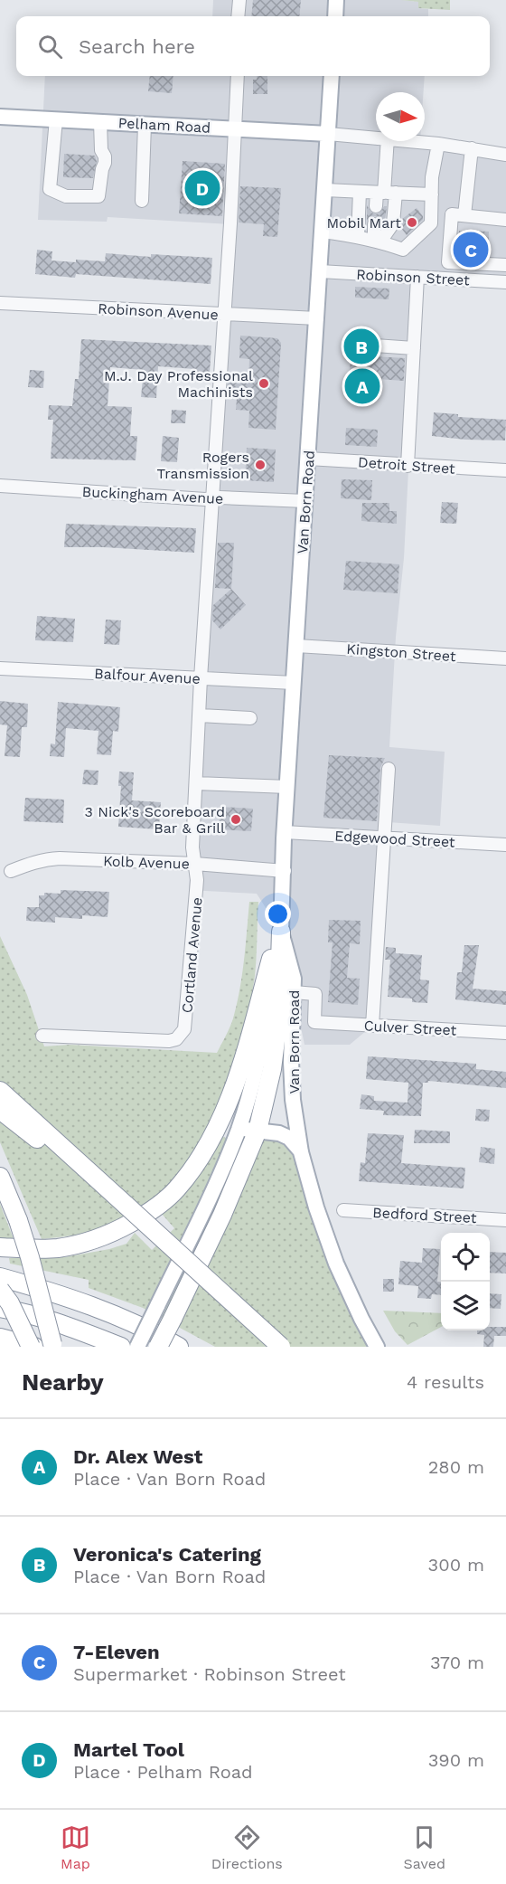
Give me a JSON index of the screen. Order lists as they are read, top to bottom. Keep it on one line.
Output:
{"streets":{"main road":["Pelham Road","Van Born Road"],"street":["Robinson Street","Robinson Avenue","Detroit Street","Buckingham Avenue","Kingston Street","Balfour Avenue","Edgewood Street","Kolb Avenue","Cortland Avenue","Culver Street","Bedford Street"]},"crossings":[["Pelham Road","Van Born Road"],["Robinson Street","Van Born Road"],["Robinson Avenue","Van Born Road"],["Detroit Street","Van Born Road"],["Buckingham Avenue","Van Born Road"],["Van Born Road","Kingston Street"],["Van Born Road","Balfour Avenue"],["Van Born Road","Edgewood Street"],["Van Born Road","Kolb Avenue"],["Van Born Road","Culver Street"],["Kolb Avenue","Cortland Avenue"]],"places":["Mobil Mart","M.J. Day Professional Machinists","Rogers Transmission","3 Nick's Scoreboard Bar & Grill"],"north":"right","page":{"search":"Search here","pins":["D","C","B","A"],"heading":["Nearby","4 results"],"list":[{"mark":"A","name":"Dr. Alex West","note":"Place · Van Born Road","value":"280 m"},{"mark":"B","name":"Veronica's Catering","note":"Place · Van Born Road","value":"300 m"},{"mark":"C","name":"7-Eleven","note":"Supermarket · Robinson Street","value":"370 m"},{"mark":"D","name":"Martel Tool","note":"Place · Pelham Road","value":"390 m"}],"nav":["Map","Directions","Saved"]}}
